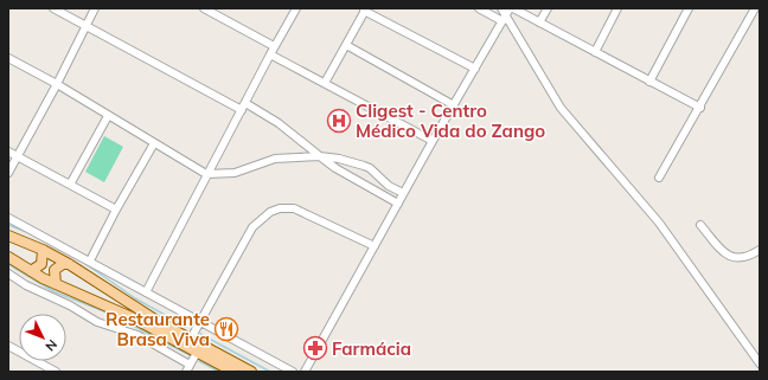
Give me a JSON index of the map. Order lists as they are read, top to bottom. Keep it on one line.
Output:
{"places":{"hospital":["Cligest - Centro Médico Vida do Zango"],"restaurant":["Restaurante Brasa Viva"],"pharmacy":["Farmácia"]},"north":"bottom right"}
